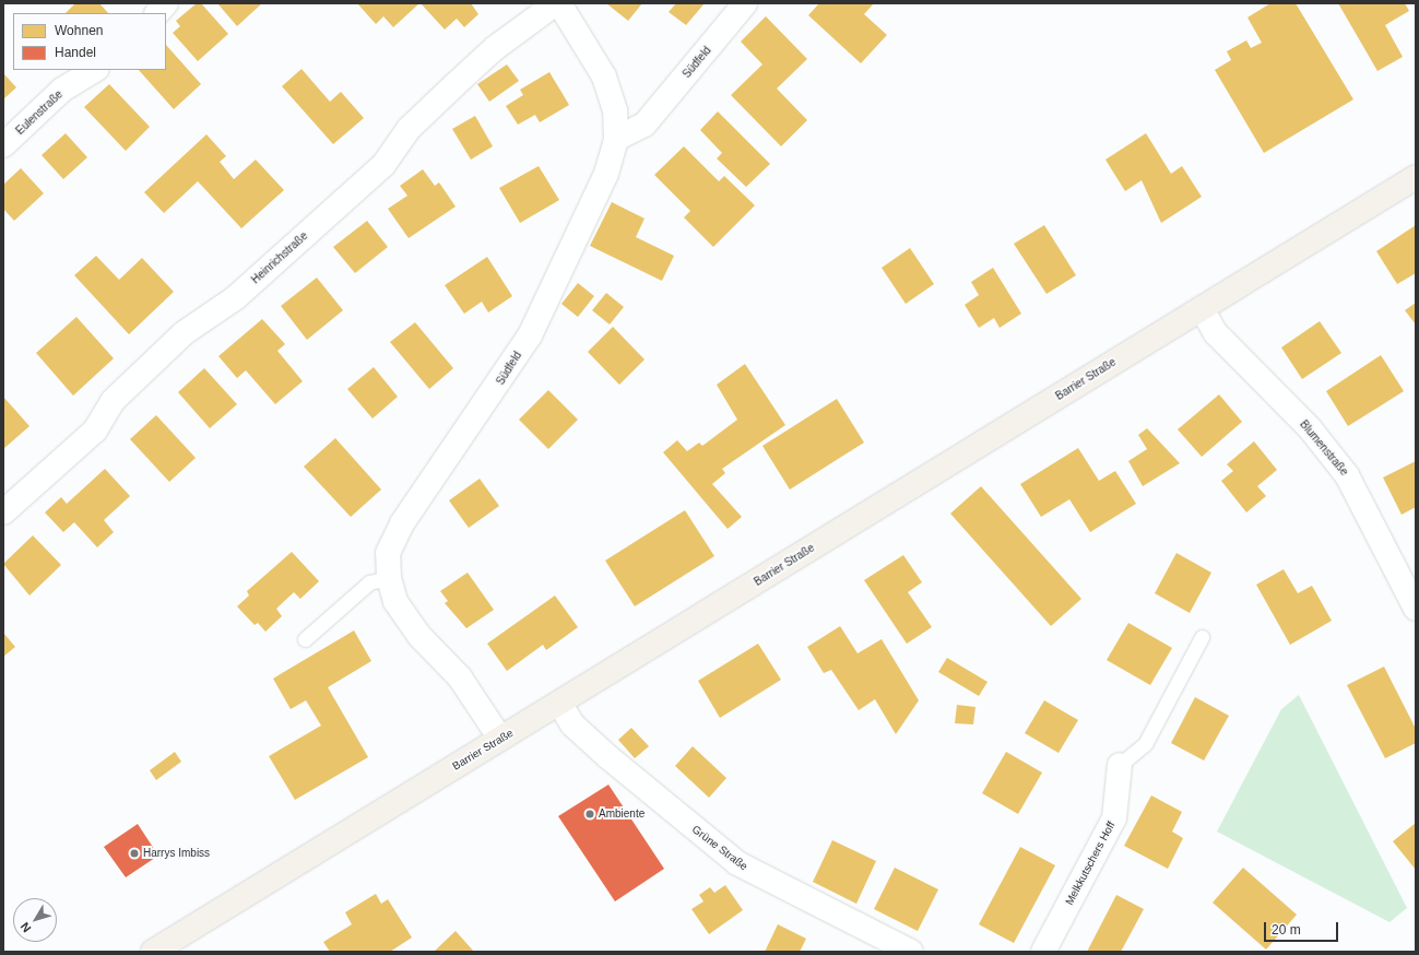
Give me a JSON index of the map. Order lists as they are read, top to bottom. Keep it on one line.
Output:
{"streets":{"main road":["Barrier Straße"],"street":["Südfeld","Eulenstraße","Heinrichstraße","Blumenstraße","Grüne Straße","Melkkutschers Hoff"]},"crossings":[["Südfeld","Barrier Straße"],["Barrier Straße","Blumenstraße"],["Barrier Straße","Grüne Straße"]],"places":["Ambiente","Harrys Imbiss"],"legend":["Wohnen","Handel"],"scale_bar":"20 m","north":"bottom left"}
